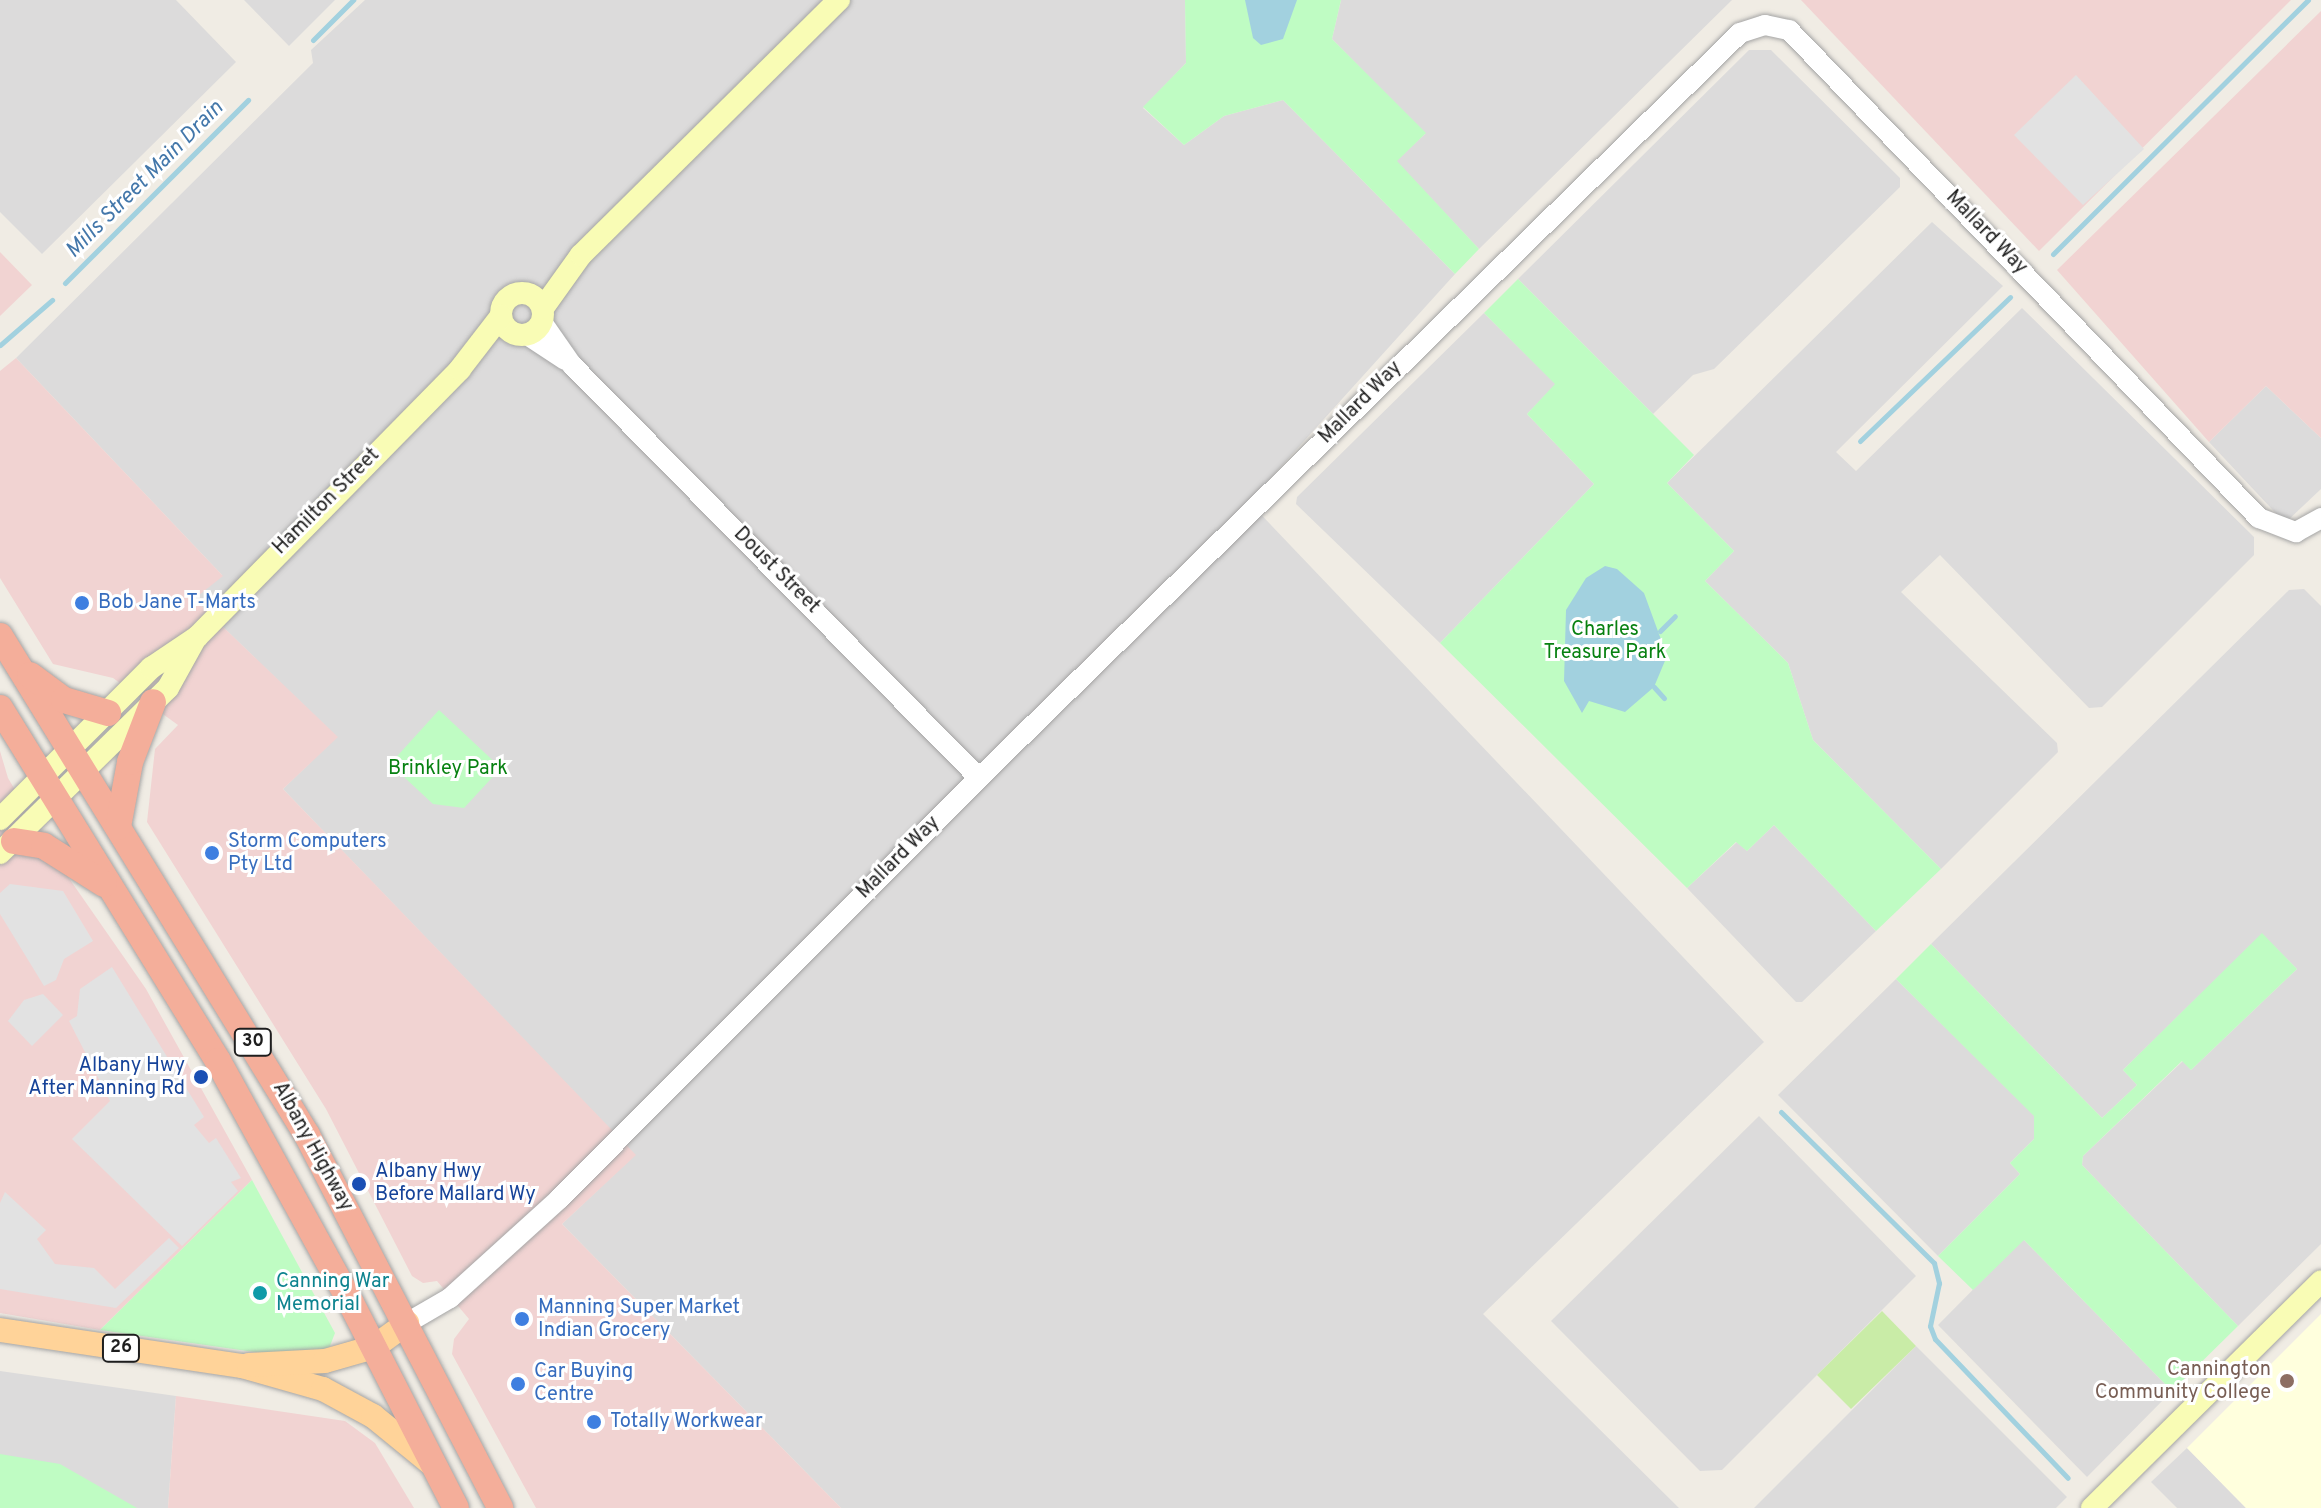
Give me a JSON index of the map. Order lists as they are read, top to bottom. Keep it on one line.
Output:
{"streets":{"highway":["30","Albany Highway"],"main road":["Hamilton Street","26"],"street":["Mallard Way","Doust Street"]},"crossings":[["Mallard Way","Doust Street"],["Mallard Way","Albany Highway"],["Mallard Way","26"],["Hamilton Street","Doust Street"],["Hamilton Street","Albany Highway"],["Albany Highway","26"]],"water":["Mills Street Main Drain"],"parks":["Charles Treasure Park","Brinkley Park"],"places":["Bob Jane T-Marts","Storm Computers Pty Ltd","Albany Hwy After Manning Rd","Albany Hwy Before Mallard Wy","Canning War Memorial","Manning Super Market Indian Grocery","Cannington Community College","Car Buying Centre","Totally Workwear"]}
